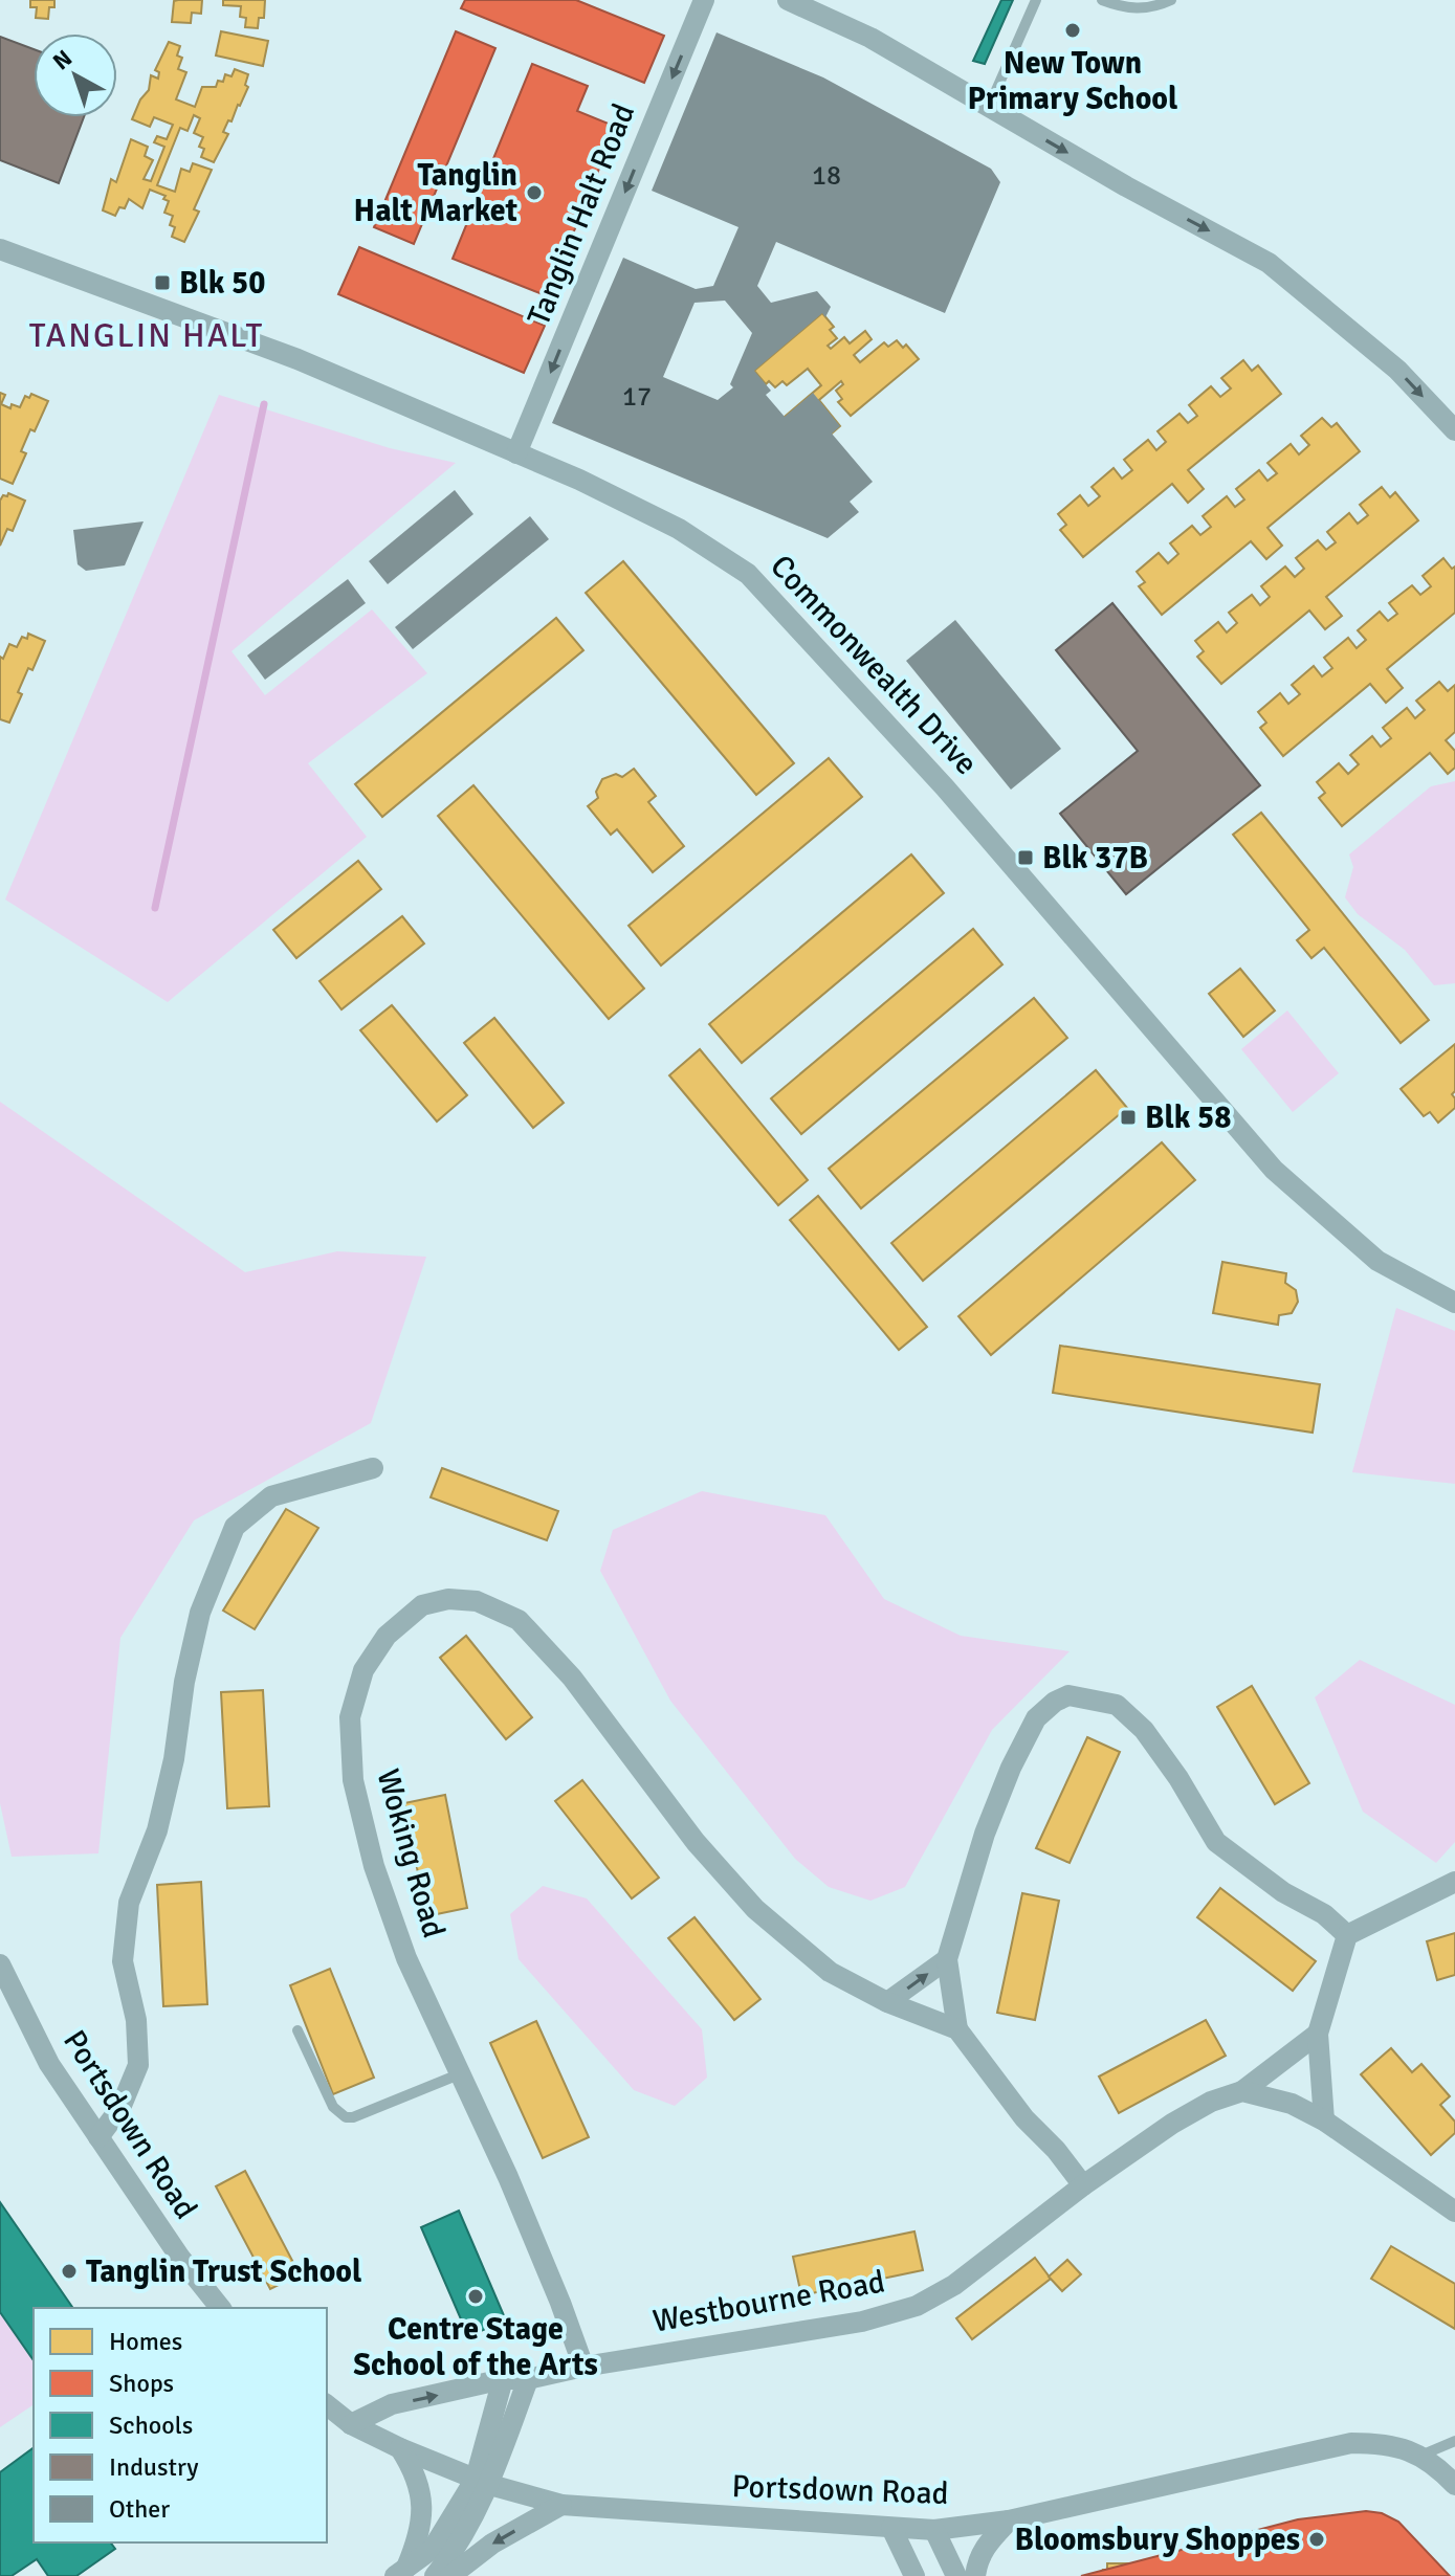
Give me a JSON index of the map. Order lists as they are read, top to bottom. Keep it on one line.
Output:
{"streets":{"street":["Tanglin Halt Road","Commonwealth Drive","Woking Road","Portsdown Road","Westbourne Road"]},"crossings":[["Tanglin Halt Road","Commonwealth Drive"],["Woking Road","Westbourne Road"],["Portsdown Road","Westbourne Road"]],"one_way":["Tanglin Halt Road"],"districts":["TANGLIN HALT"],"places":{"other":["New Town Primary School","Tanglin Halt Market","Tanglin Trust School","Centre Stage School of the Arts","Bloomsbury Shoppes"],"transit":["Blk 50","Blk 37B","Blk 58"]},"house_numbers":["18","17"],"legend":["Homes","Shops","Schools","Industry","Other"],"north":"top left"}
